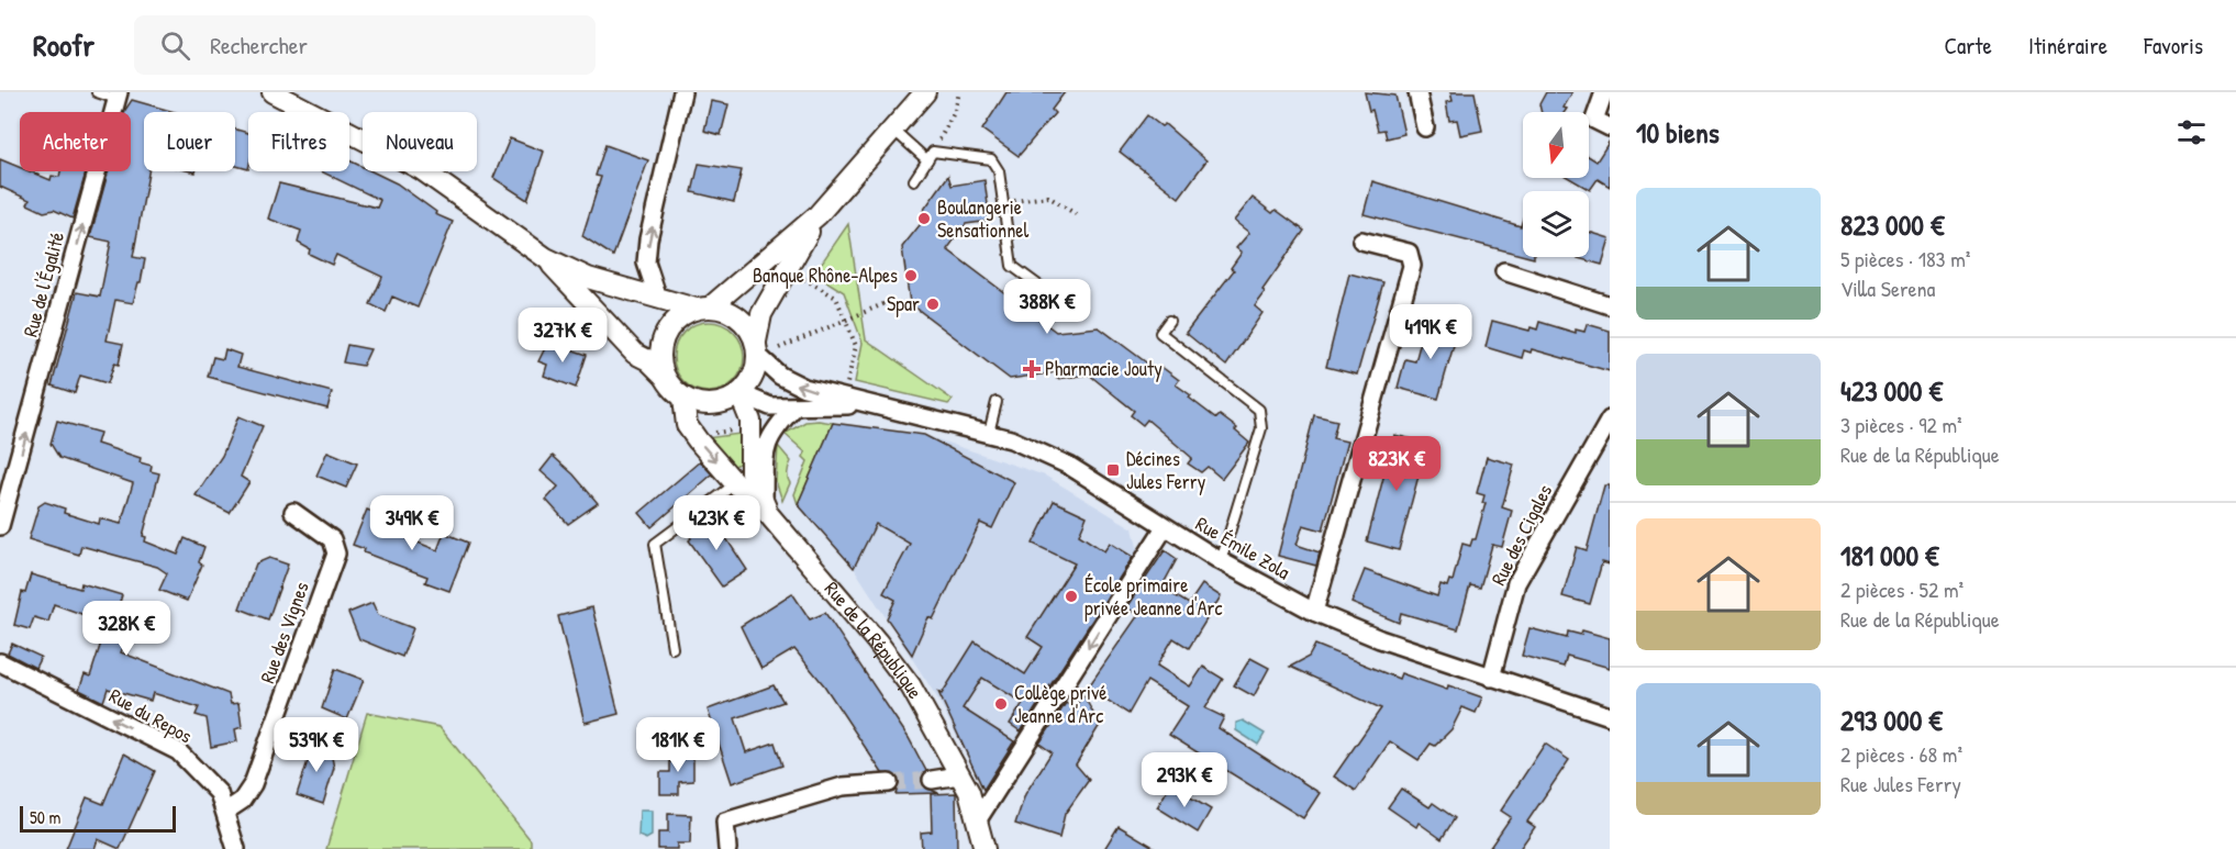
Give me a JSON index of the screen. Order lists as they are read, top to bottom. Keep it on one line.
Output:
{"streets":{"street":["Rue de l'Égalité","Rue des Cigales","Rue Émile Zola","Rue des Vignes","Rue de la République","Rue du Repos"]},"crossings":[["Rue des Cigales","Rue Émile Zola"],["Rue Émile Zola","Rue de la République"],["Rue des Vignes","Rue du Repos"]],"one_way":["Rue de l'Égalité","Rue du Repos"],"places":{"other":["Boulangerie Sensationnel","Banque Rhône-Alpes","Spar","École primaire privée Jeanne d'Arc","Collège privé Jeanne d'Arc"],"health":["Pharmacie Jouty"],"transit":["Décines Jules Ferry"]},"scale_bar":"50 m","north":"bottom","page":{"header":"Roofr","search":"Rechercher","nav":["Carte","Itinéraire","Favoris"],"heading":"10 biens","chip":["Acheter","Louer","Filtres","Nouveau"],"list":[{"name":"823 000 €","note":"5 pièces · 183 m² · Villa Serena"},{"name":"423 000 €","note":"3 pièces · 92 m² · Rue de la République"},{"name":"181 000 €","note":"2 pièces · 52 m² · Rue de la République"},{"name":"293 000 €","note":"2 pièces · 68 m² · Rue Jules Ferry"}],"price":["388K €","419K €","327K €","823K €","349K €","423K €","328K €","539K €","181K €","293K €"],"scale":"50 m"}}
